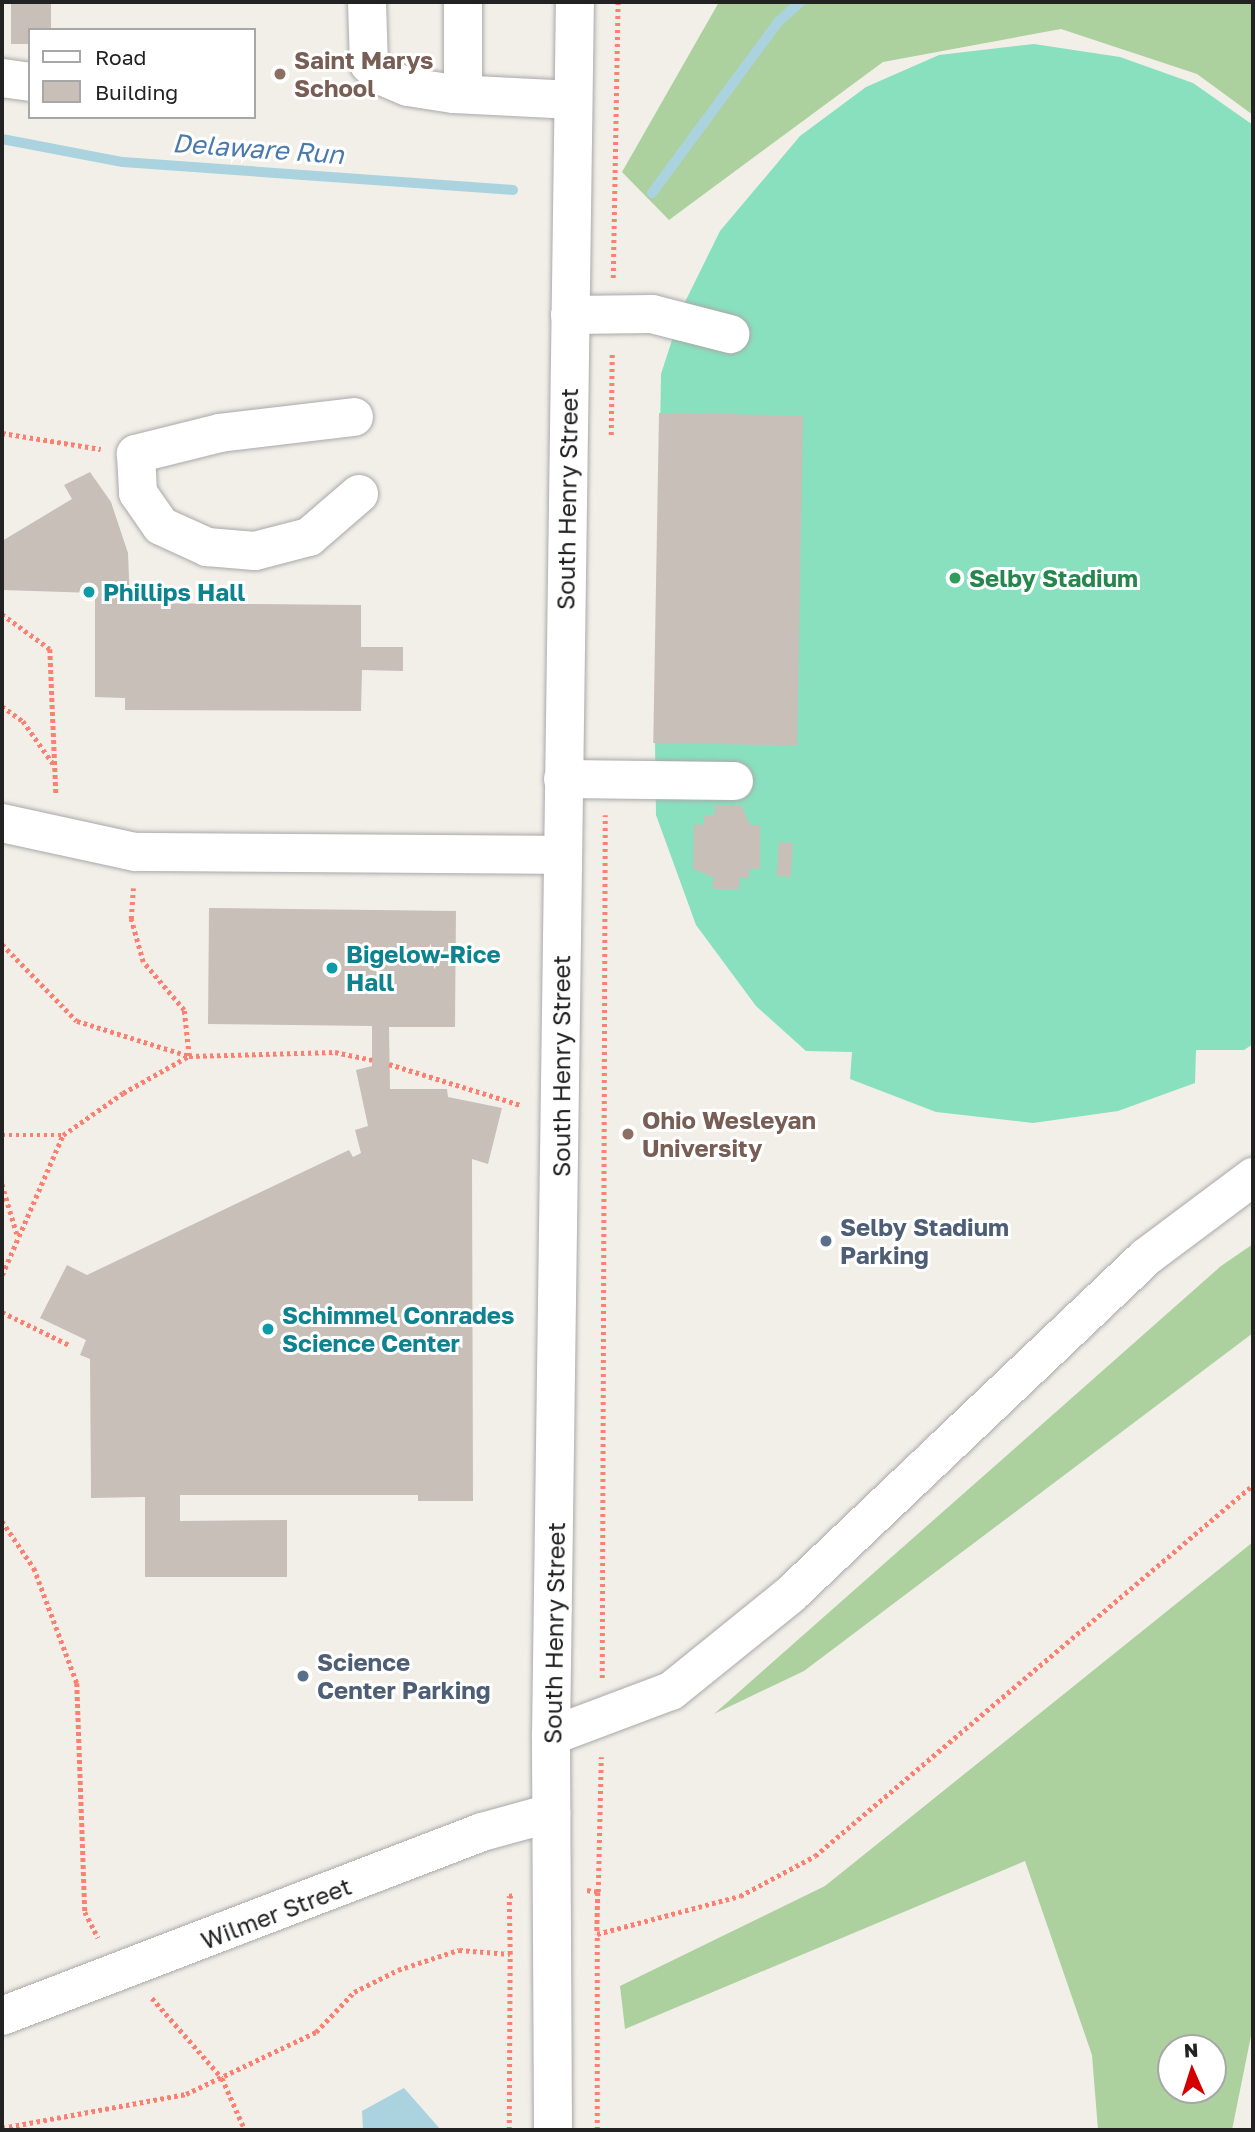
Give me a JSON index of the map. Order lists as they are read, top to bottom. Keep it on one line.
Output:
{"streets":{"street":["South Henry Street","Wilmer Street"]},"crossings":[["South Henry Street","Wilmer Street"]],"water":["Delaware Run"],"places":["Saint Marys School","Selby Stadium","Phillips Hall","Bigelow-Rice Hall","Ohio Wesleyan University","Selby Stadium Parking","Schimmel Conrades Science Center","Science Center Parking"],"legend":["Road","Building"],"north":"top"}
